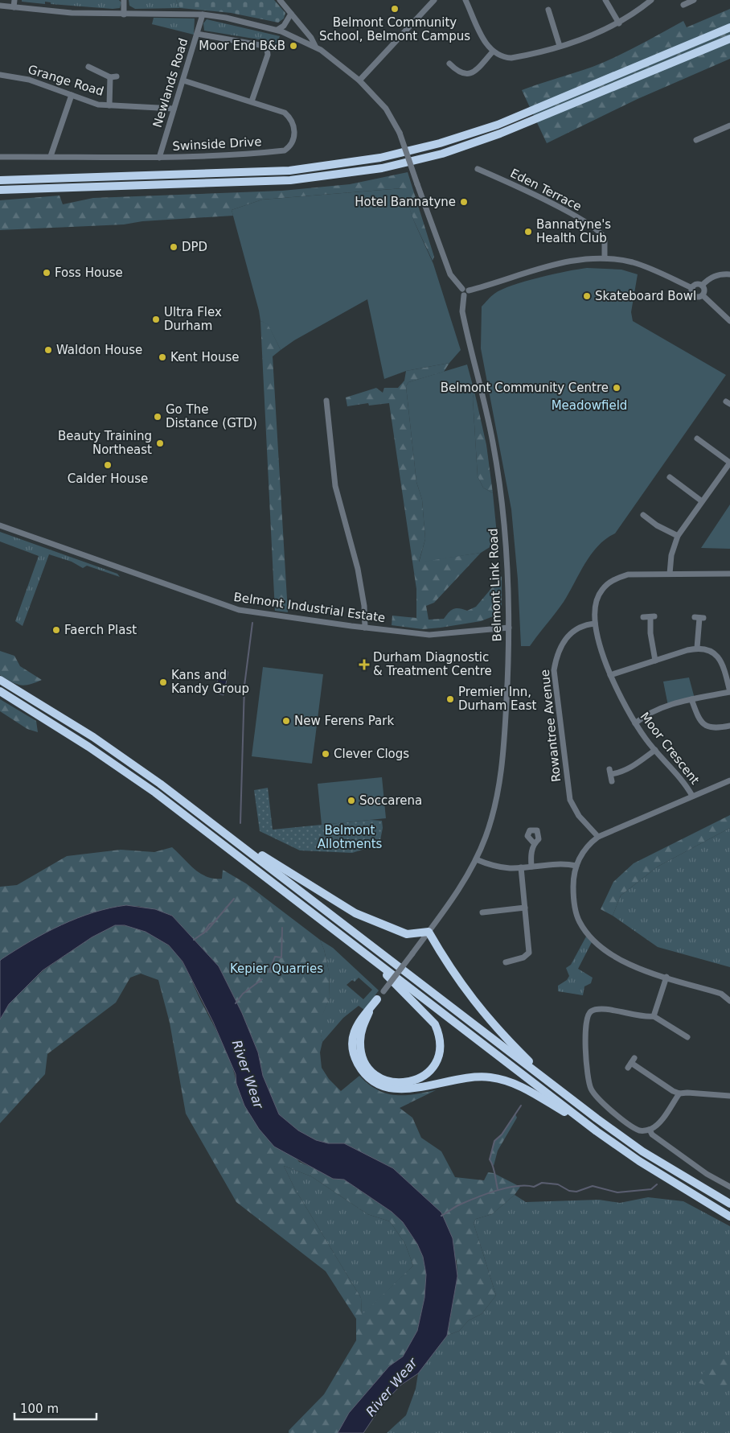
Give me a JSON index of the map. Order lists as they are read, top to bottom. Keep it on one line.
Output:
{"streets":{"street":["Grange Road","Newlands Road","Swinside Drive","Eden Terrace","Belmont Link Road","Belmont Industrial Estate","Rowantree Avenue","Moor Crescent"]},"crossings":[["Grange Road","Newlands Road"],["Newlands Road","Swinside Drive"],["Belmont Link Road","Belmont Industrial Estate"],["Rowantree Avenue","Moor Crescent"]],"water":["River Wear"],"parks":["Meadowfield","Belmont Allotments","Kepier Quarries"],"places":{"other":["Belmont Community School, Belmont Campus","Moor End B&B","Hotel Bannatyne","Bannatyne's Health Club","DPD","Foss House","Skateboard Bowl","Ultra Flex Durham","Waldon House","Kent House","Belmont Community Centre","Go The Distance (GTD)","Beauty Training Northeast","Calder House","Faerch Plast","Kans and Kandy Group","Premier Inn, Durham East","New Ferens Park","Clever Clogs","Soccarena"],"health":["Durham Diagnostic & Treatment Centre"]},"scale_bar":"100 m"}
